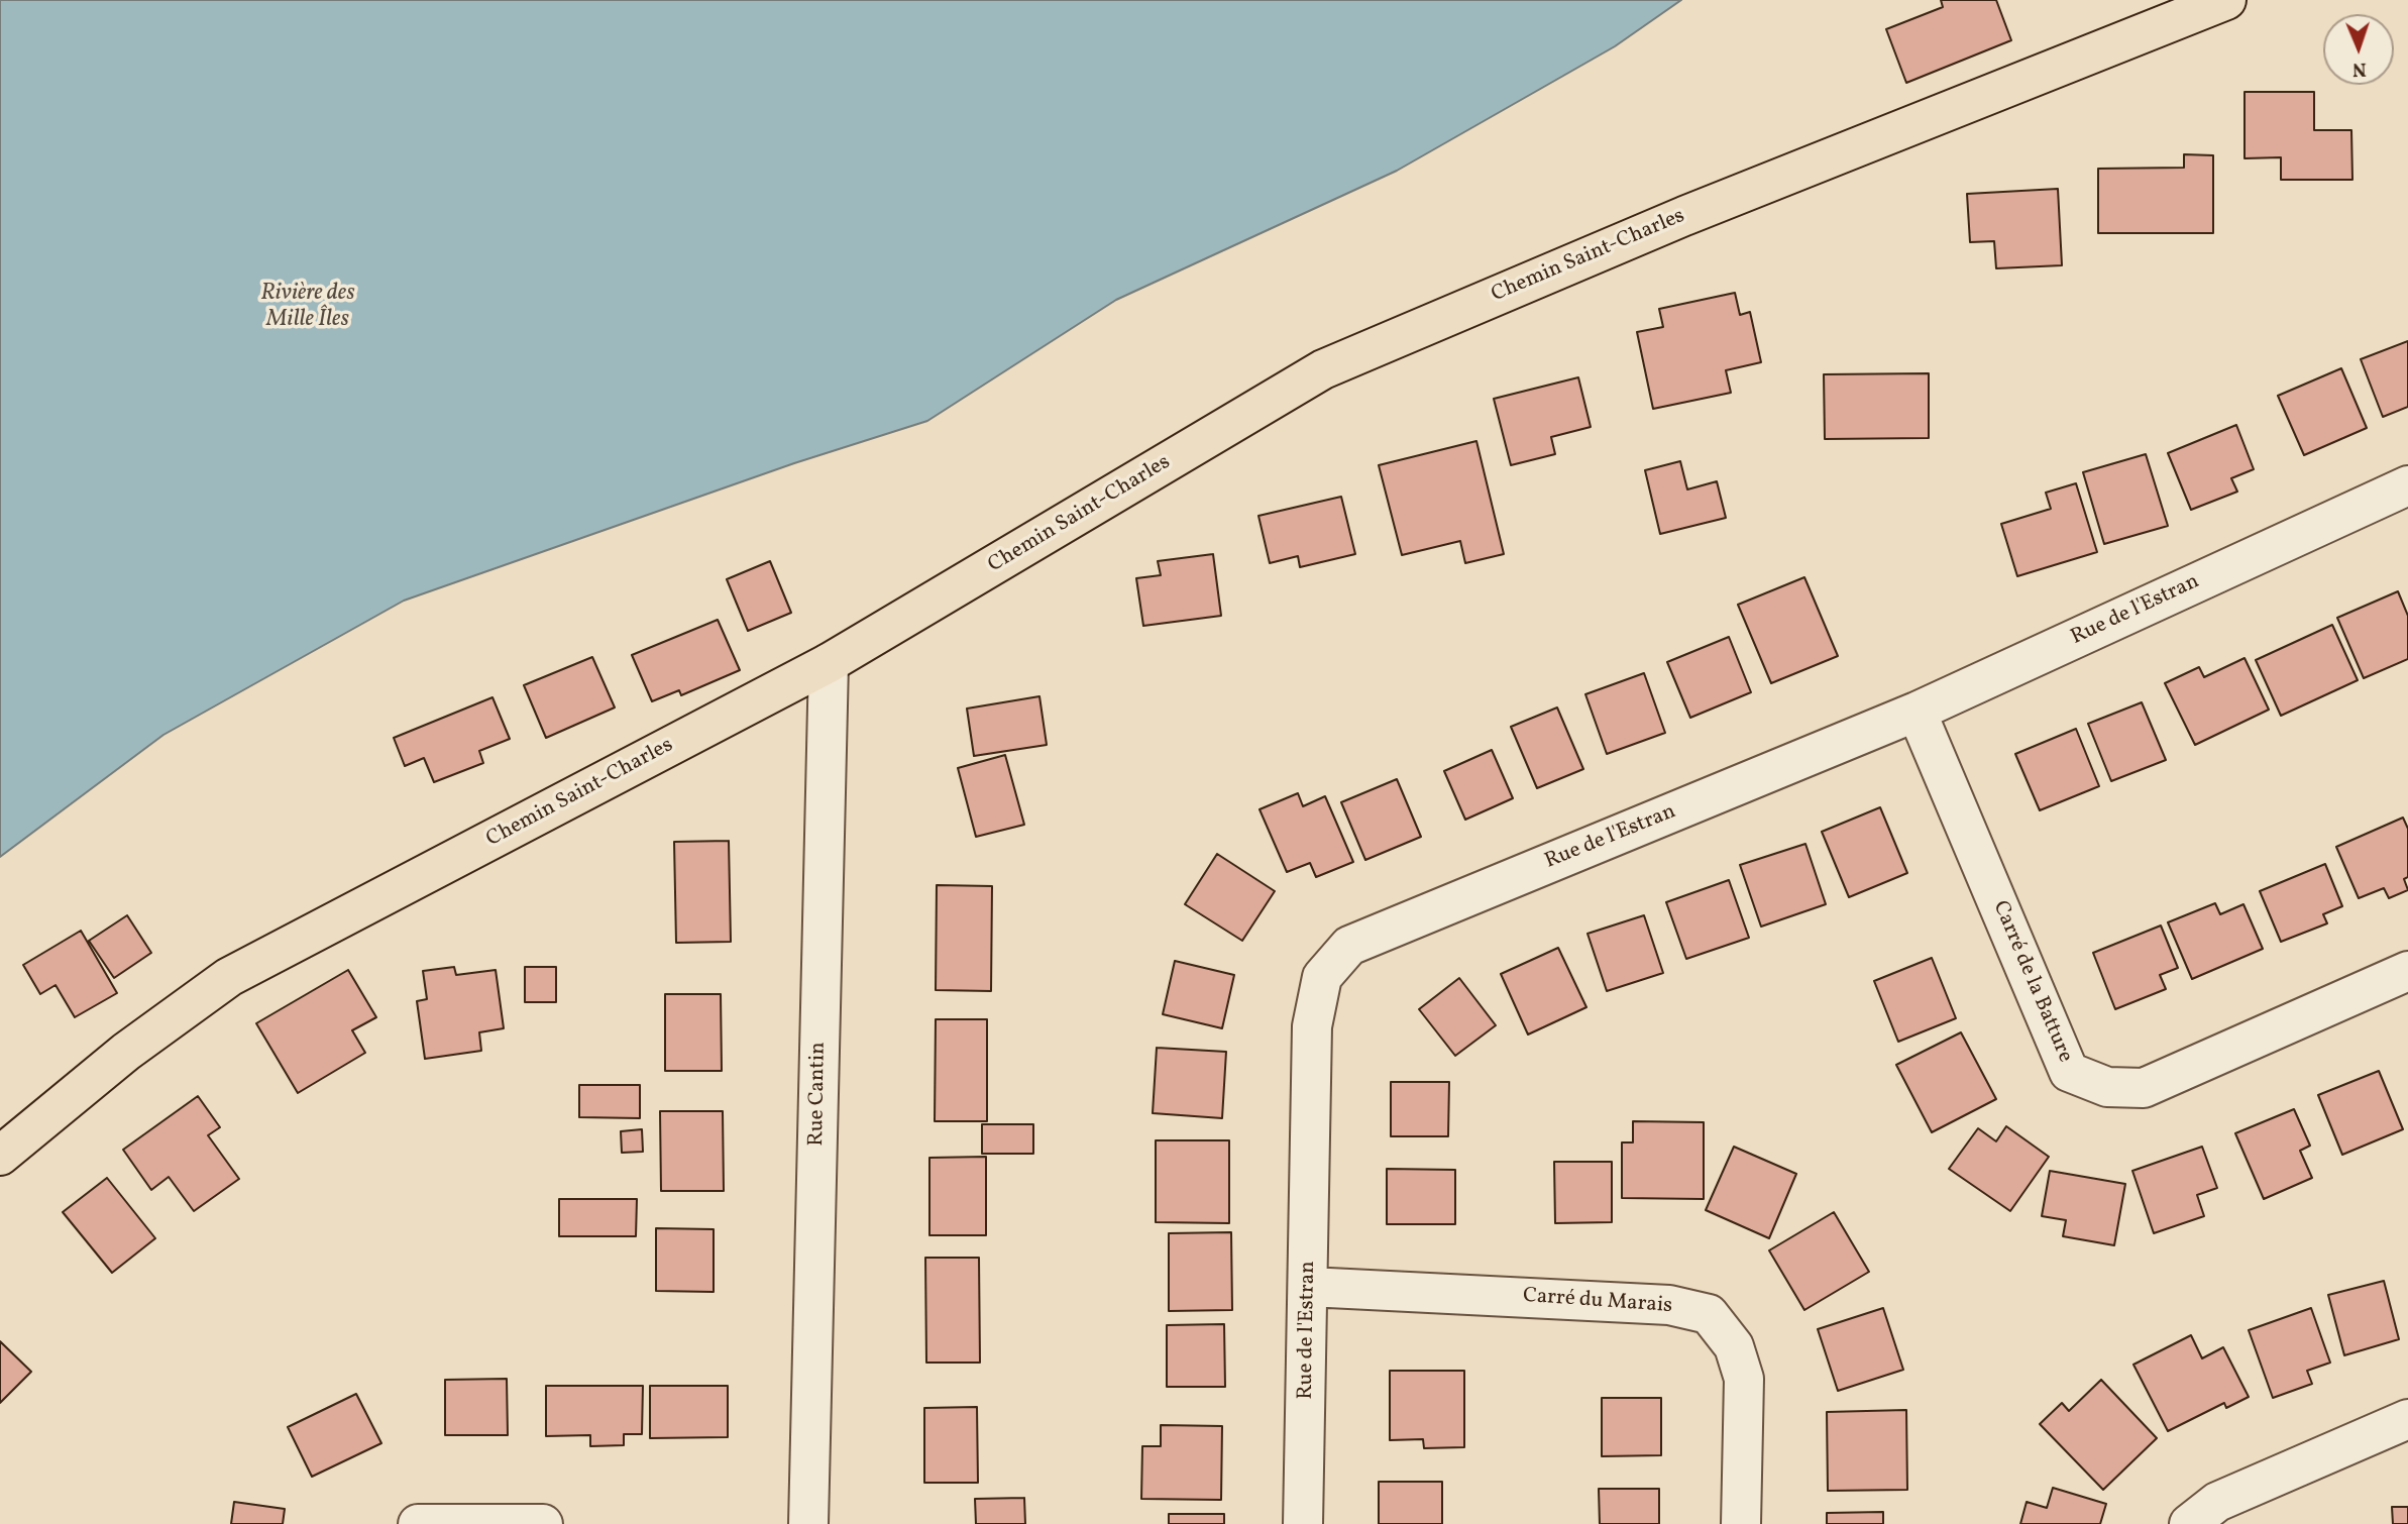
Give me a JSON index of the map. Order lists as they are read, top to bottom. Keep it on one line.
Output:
{"streets":{"main road":["Chemin Saint-Charles"],"street":["Rue de l'Estran","Carré de la Batture","Rue Cantin","Carré du Marais"]},"crossings":[["Chemin Saint-Charles","Rue Cantin"],["Rue de l'Estran","Carré de la Batture"],["Rue de l'Estran","Carré du Marais"]],"water":["Rivière des Mille Îles"],"north":"bottom"}
